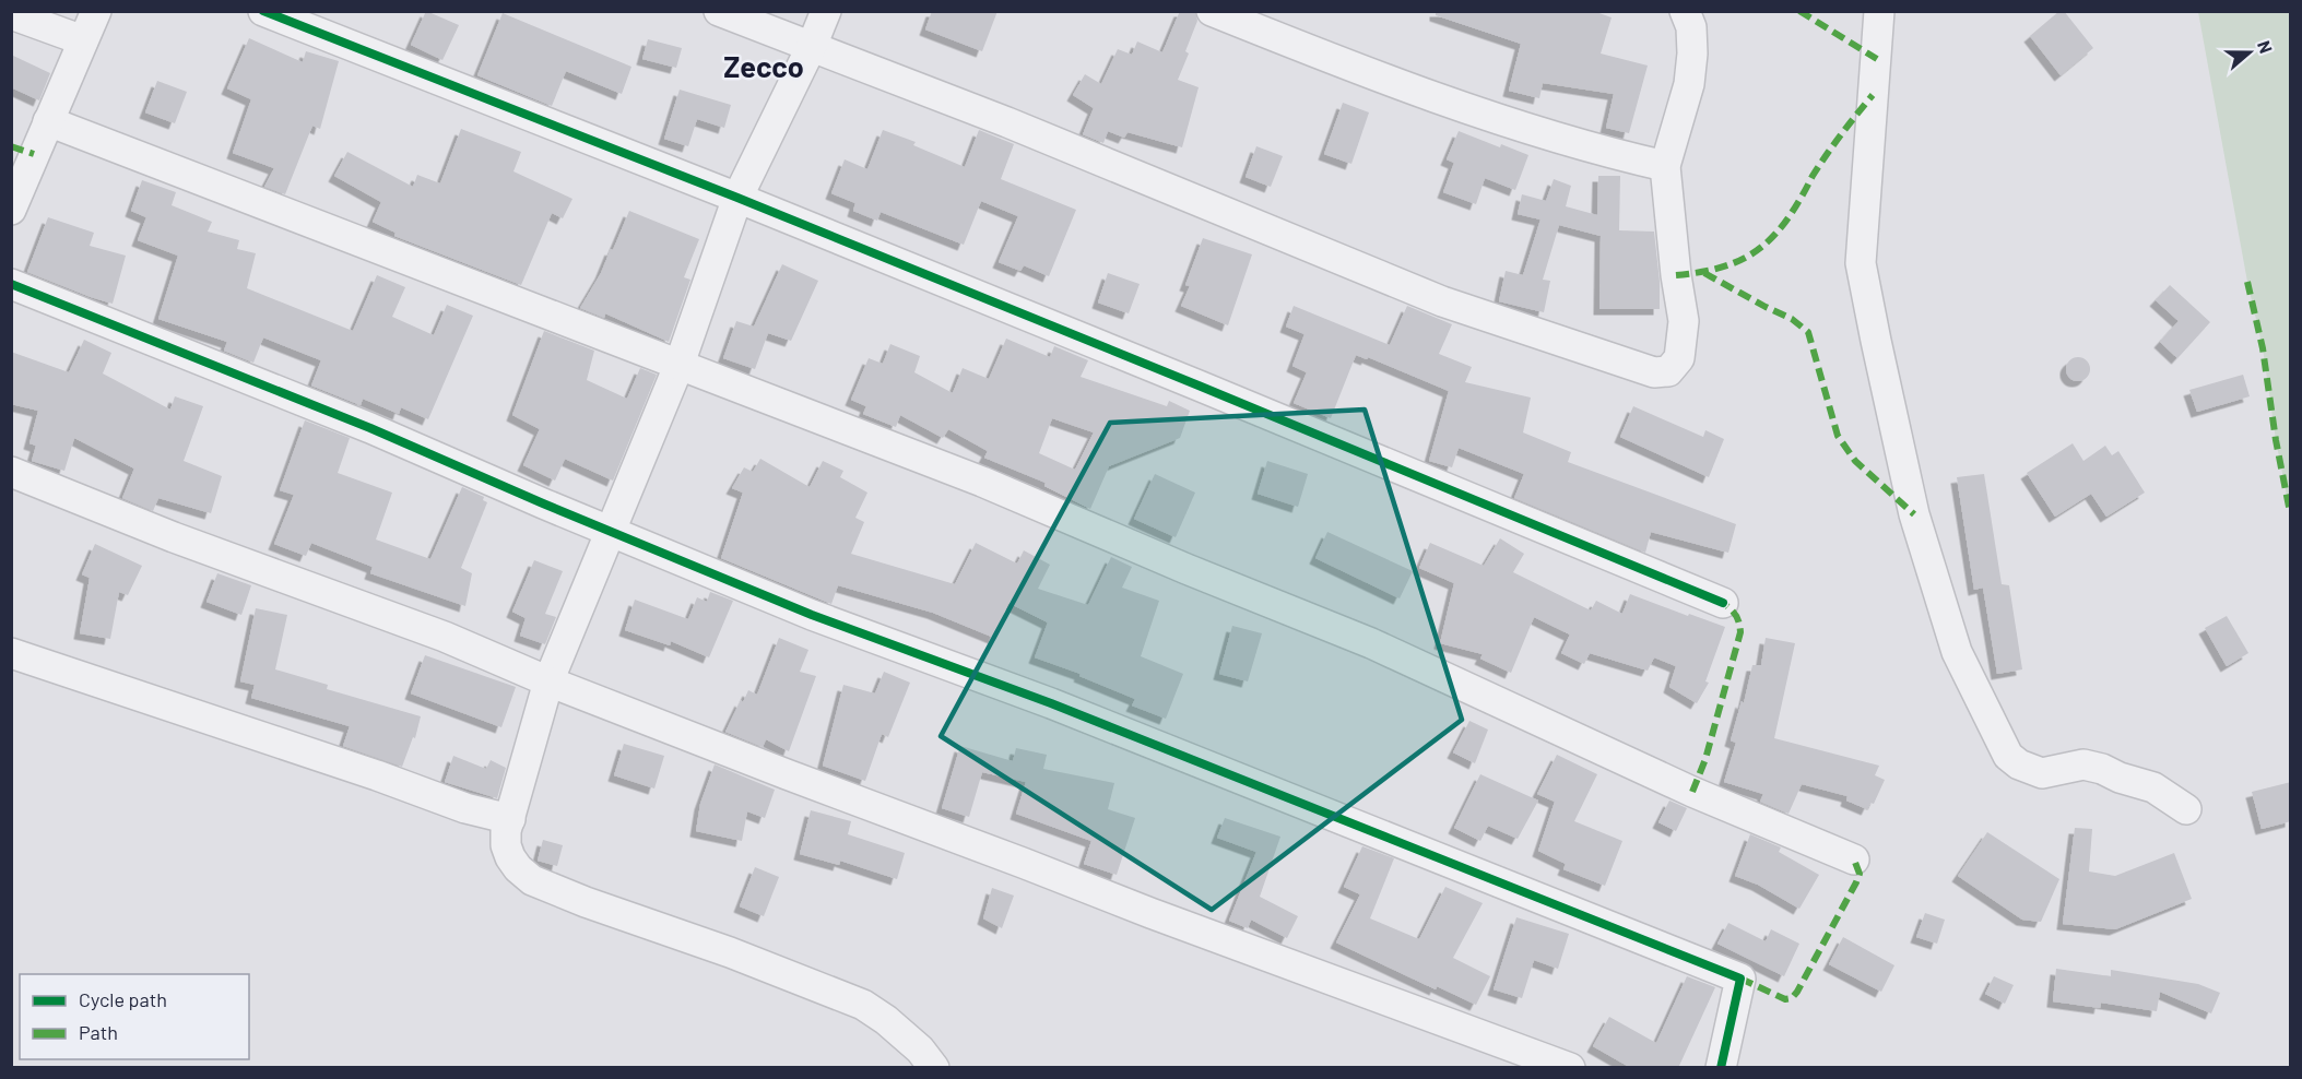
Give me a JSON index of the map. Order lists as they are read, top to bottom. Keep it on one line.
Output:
{"districts":["Zecco"],"legend":["Cycle path","Path"],"north":"right"}
